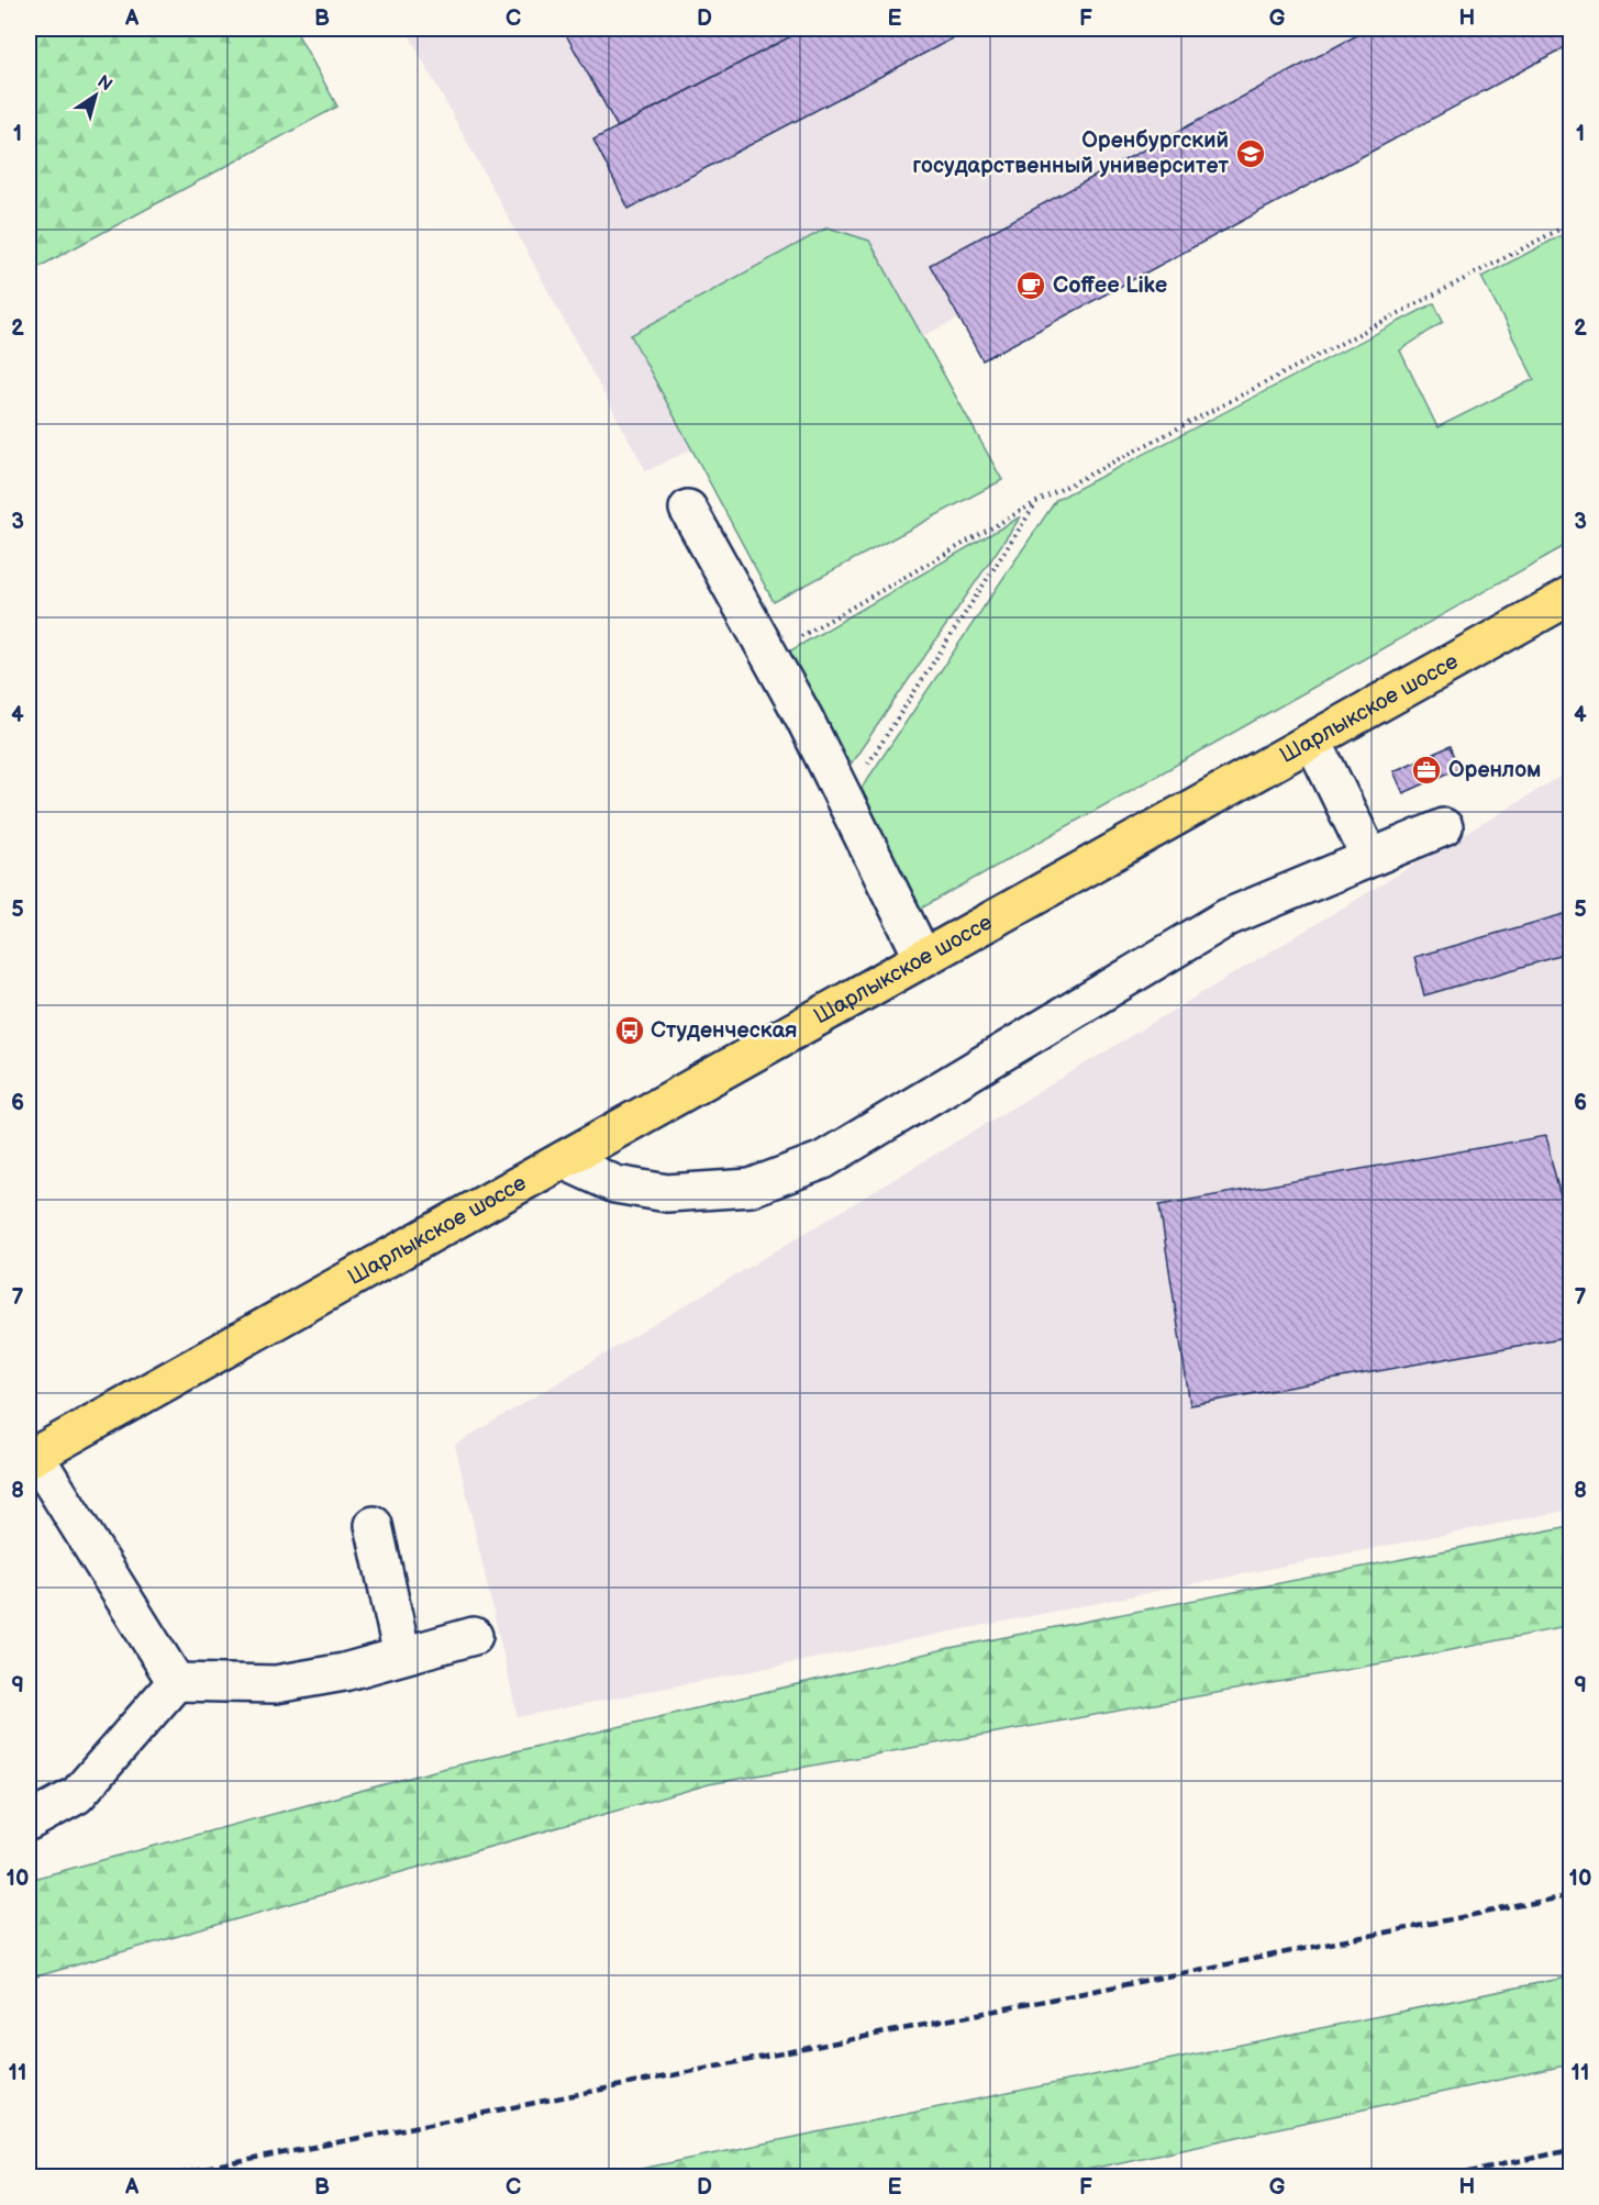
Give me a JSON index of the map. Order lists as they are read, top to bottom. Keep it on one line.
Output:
{"streets":{"main road":["Шарлыкское шоссе"]},"places":{"school or university":["Оренбургский государственный университет"],"cafe":["Coffee Like"],"office":["Оренлом"],"bus stop":["Студенческая"]},"north":"top right","grid":{"columns":["A","B","C","D","E","F","G","H"],"rows":["1","2","3","4","5","6","7","8","9","10","11"]}}
